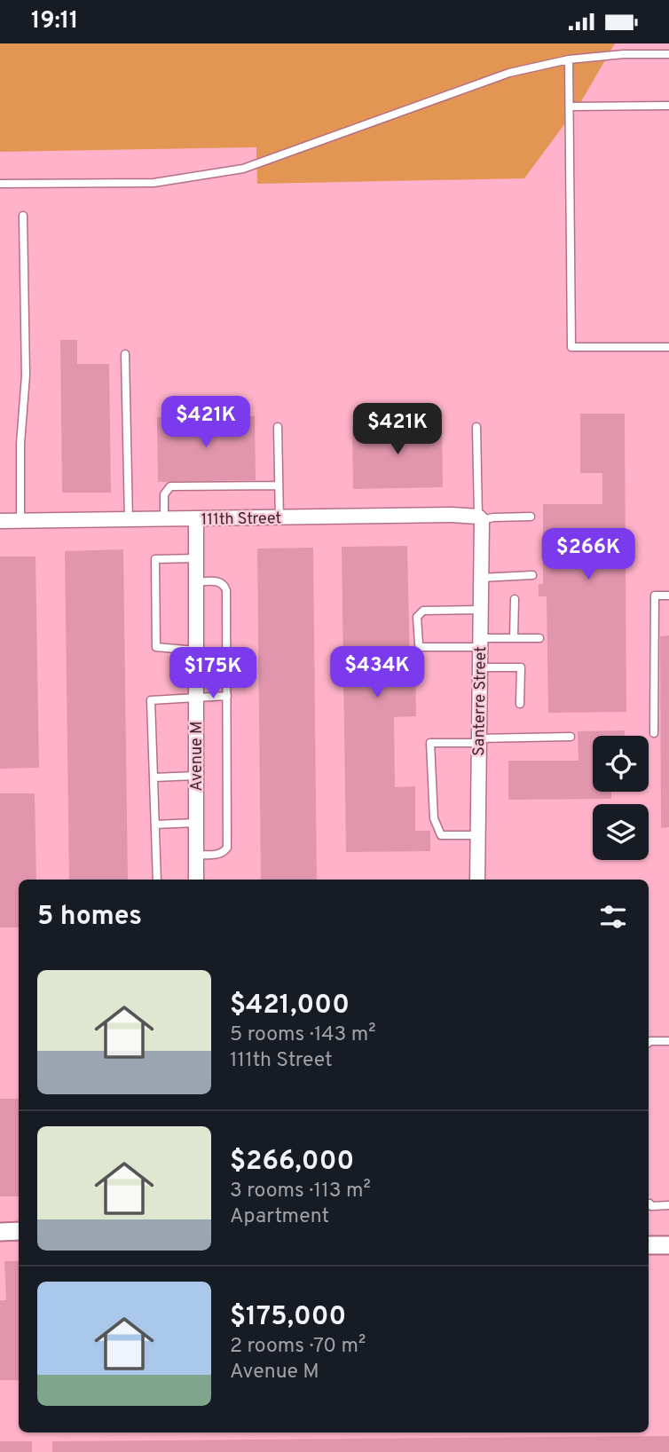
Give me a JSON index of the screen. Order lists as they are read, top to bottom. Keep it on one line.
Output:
{"streets":{"street":["111th Street","Santerre Street","Avenue M"]},"crossings":[["111th Street","Santerre Street"],["111th Street","Avenue M"]],"page":{"status":"19:11","price":["$421K","$421K","$266K","$434K","$175K"],"heading":"5 homes","list":[{"name":"$421,000","note":"5 rooms · 143 m² · 111th Street"},{"name":"$266,000","note":"3 rooms · 113 m² · Apartment"},{"name":"$175,000","note":"2 rooms · 70 m² · Avenue M"}]}}
